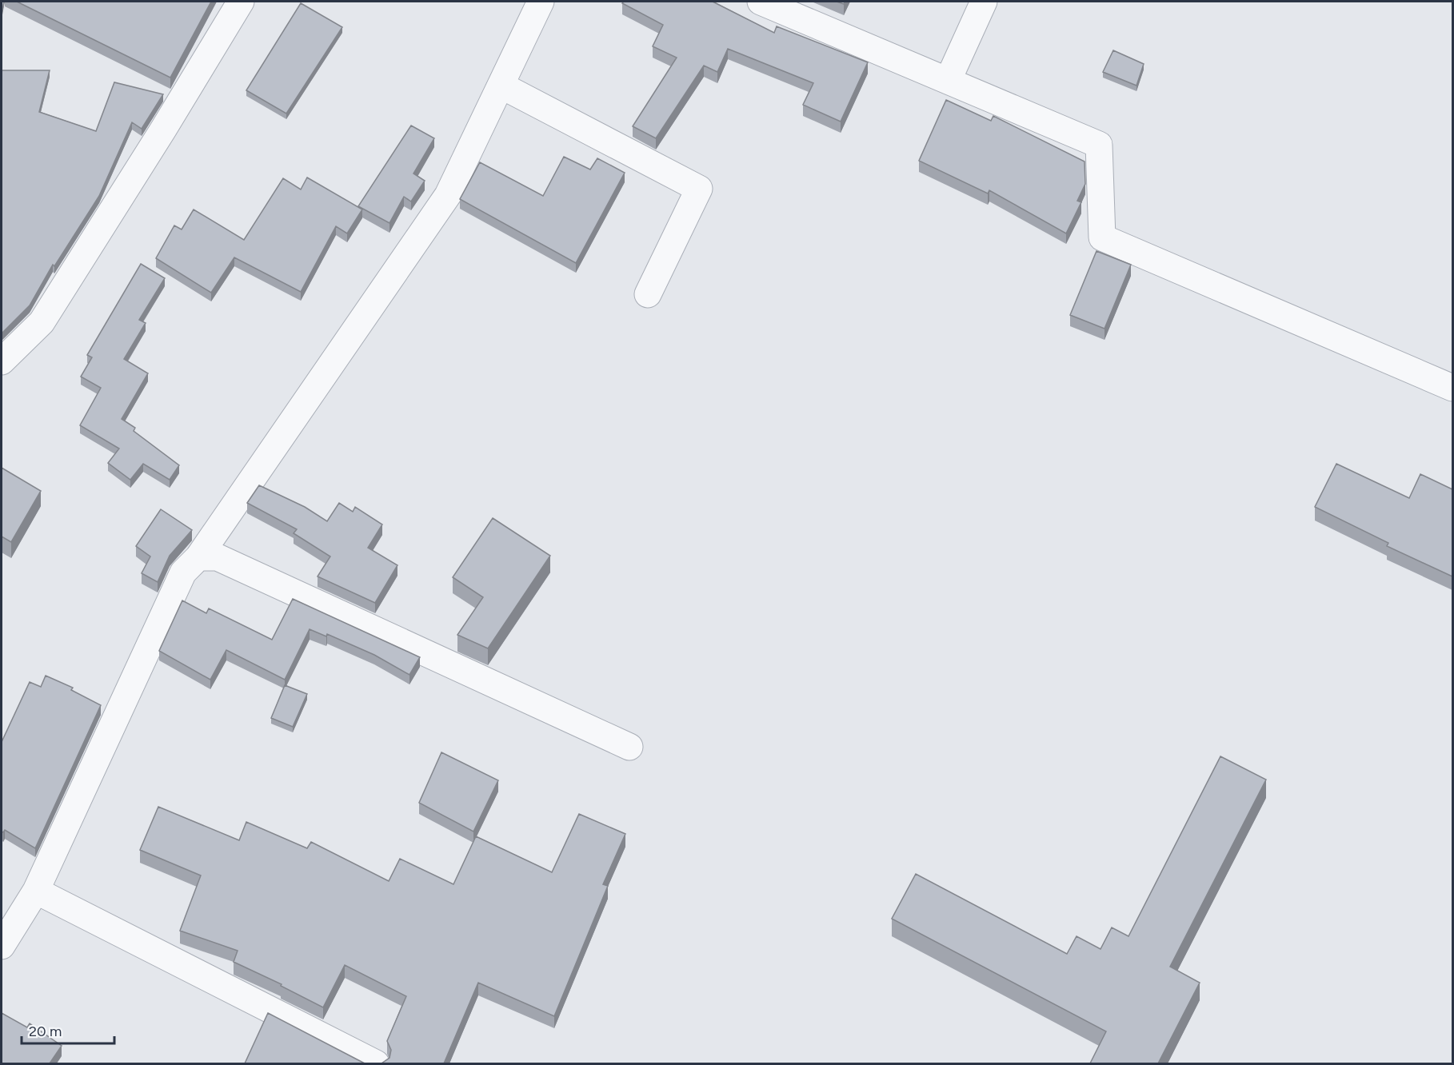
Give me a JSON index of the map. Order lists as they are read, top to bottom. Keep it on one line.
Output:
{"scale_bar":"20 m"}
